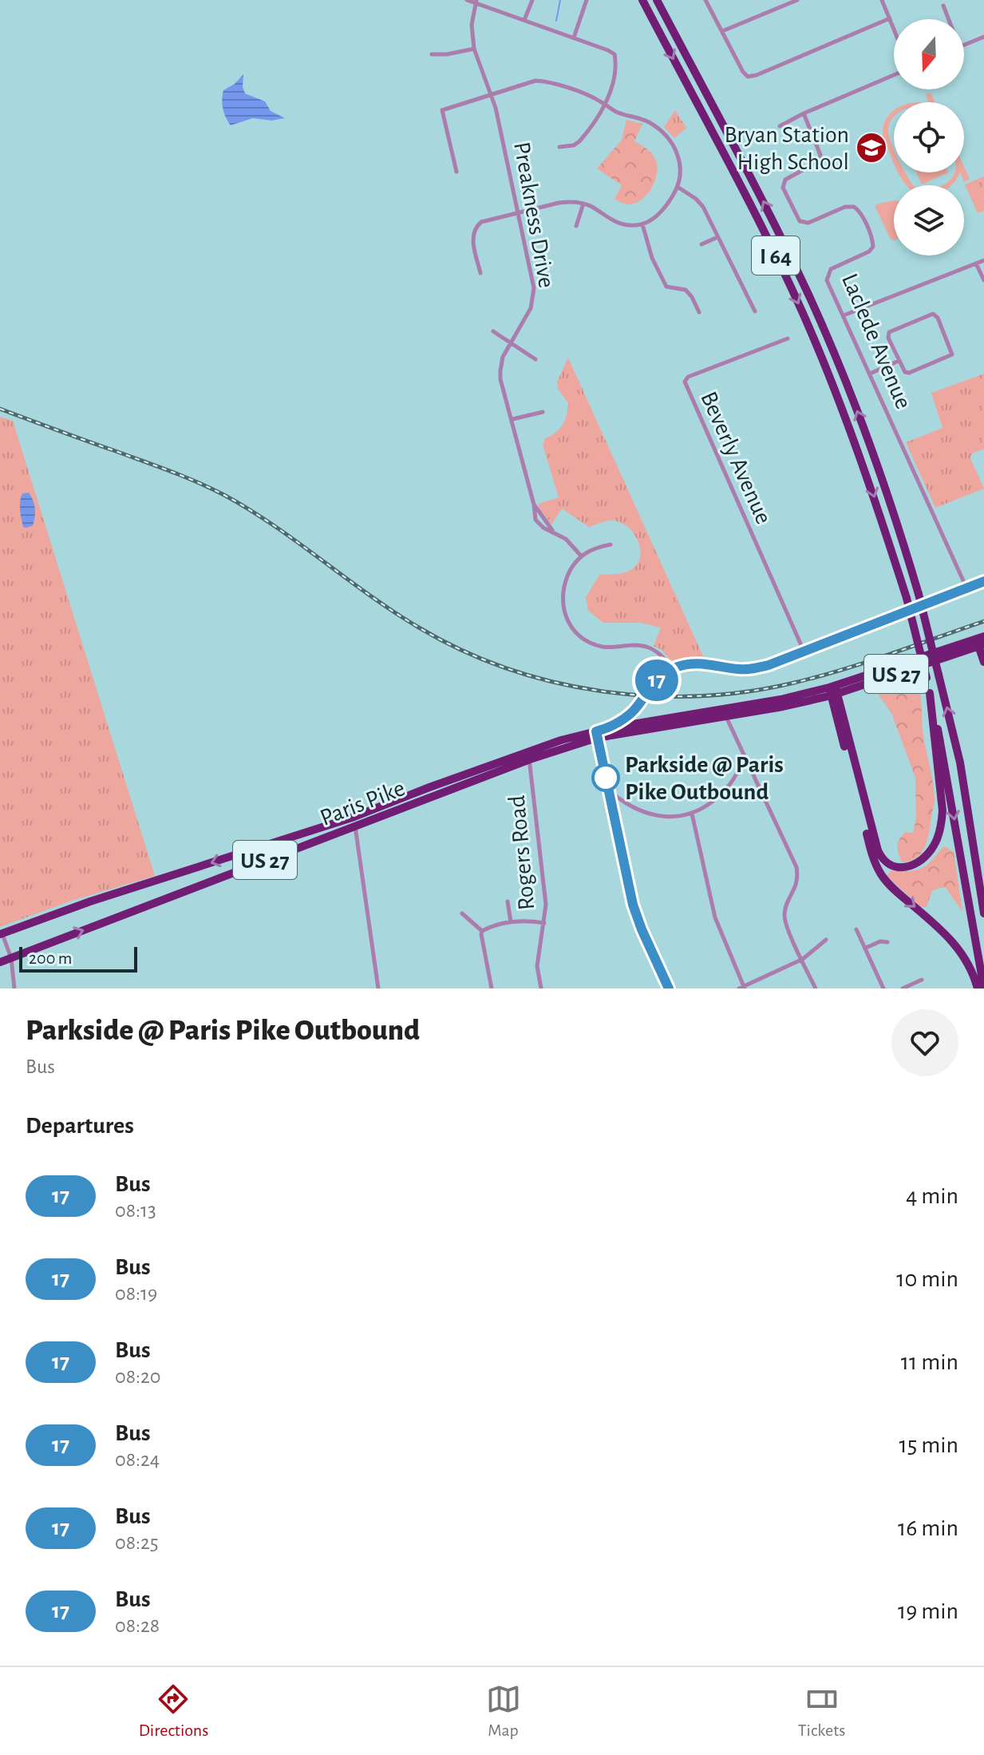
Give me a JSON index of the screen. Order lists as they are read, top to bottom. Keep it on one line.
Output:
{"streets":{"highway":["I 64","US 27","Paris Pike"],"street":["Preakness Drive","Laclede Avenue","Beverly Avenue","Rogers Road"]},"crossings":[["US 27","Paris Pike"],["Paris Pike","Rogers Road"]],"places":{"school or university":["Bryan Station High School"],"other":["Parkside @ Paris Pike Outbound"]},"lines":["bus line 17"],"scale_bar":"200 m","north":"bottom","page":{"on_map":"17","scale":"200 m","heading":[["Parkside @ Paris Pike Outbound","Bus"],"Departures"],"list":[{"mark":"17","name":"Bus","note":"08:13","value":"4 min"},{"mark":"17","name":"Bus","note":"08:19","value":"10 min"},{"mark":"17","name":"Bus","note":"08:20","value":"11 min"},{"mark":"17","name":"Bus","note":"08:24","value":"15 min"},{"mark":"17","name":"Bus","note":"08:25","value":"16 min"},{"mark":"17","name":"Bus","note":"08:28","value":"19 min"}],"tabs":["Directions","Map","Tickets"]}}
